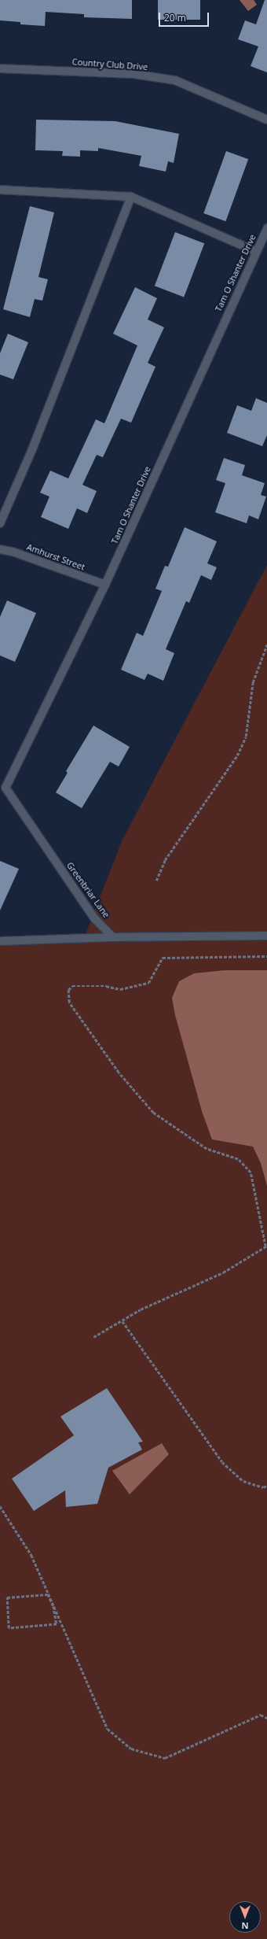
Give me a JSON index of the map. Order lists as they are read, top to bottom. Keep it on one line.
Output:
{"streets":{"street":["Country Club Drive","Tam O Shanter Drive","Amhurst Street","Greenbriar Lane"]},"crossings":[["Tam O Shanter Drive","Amhurst Street"],["Tam O Shanter Drive","Greenbriar Lane"]],"scale_bar":"20 m","north":"bottom"}
